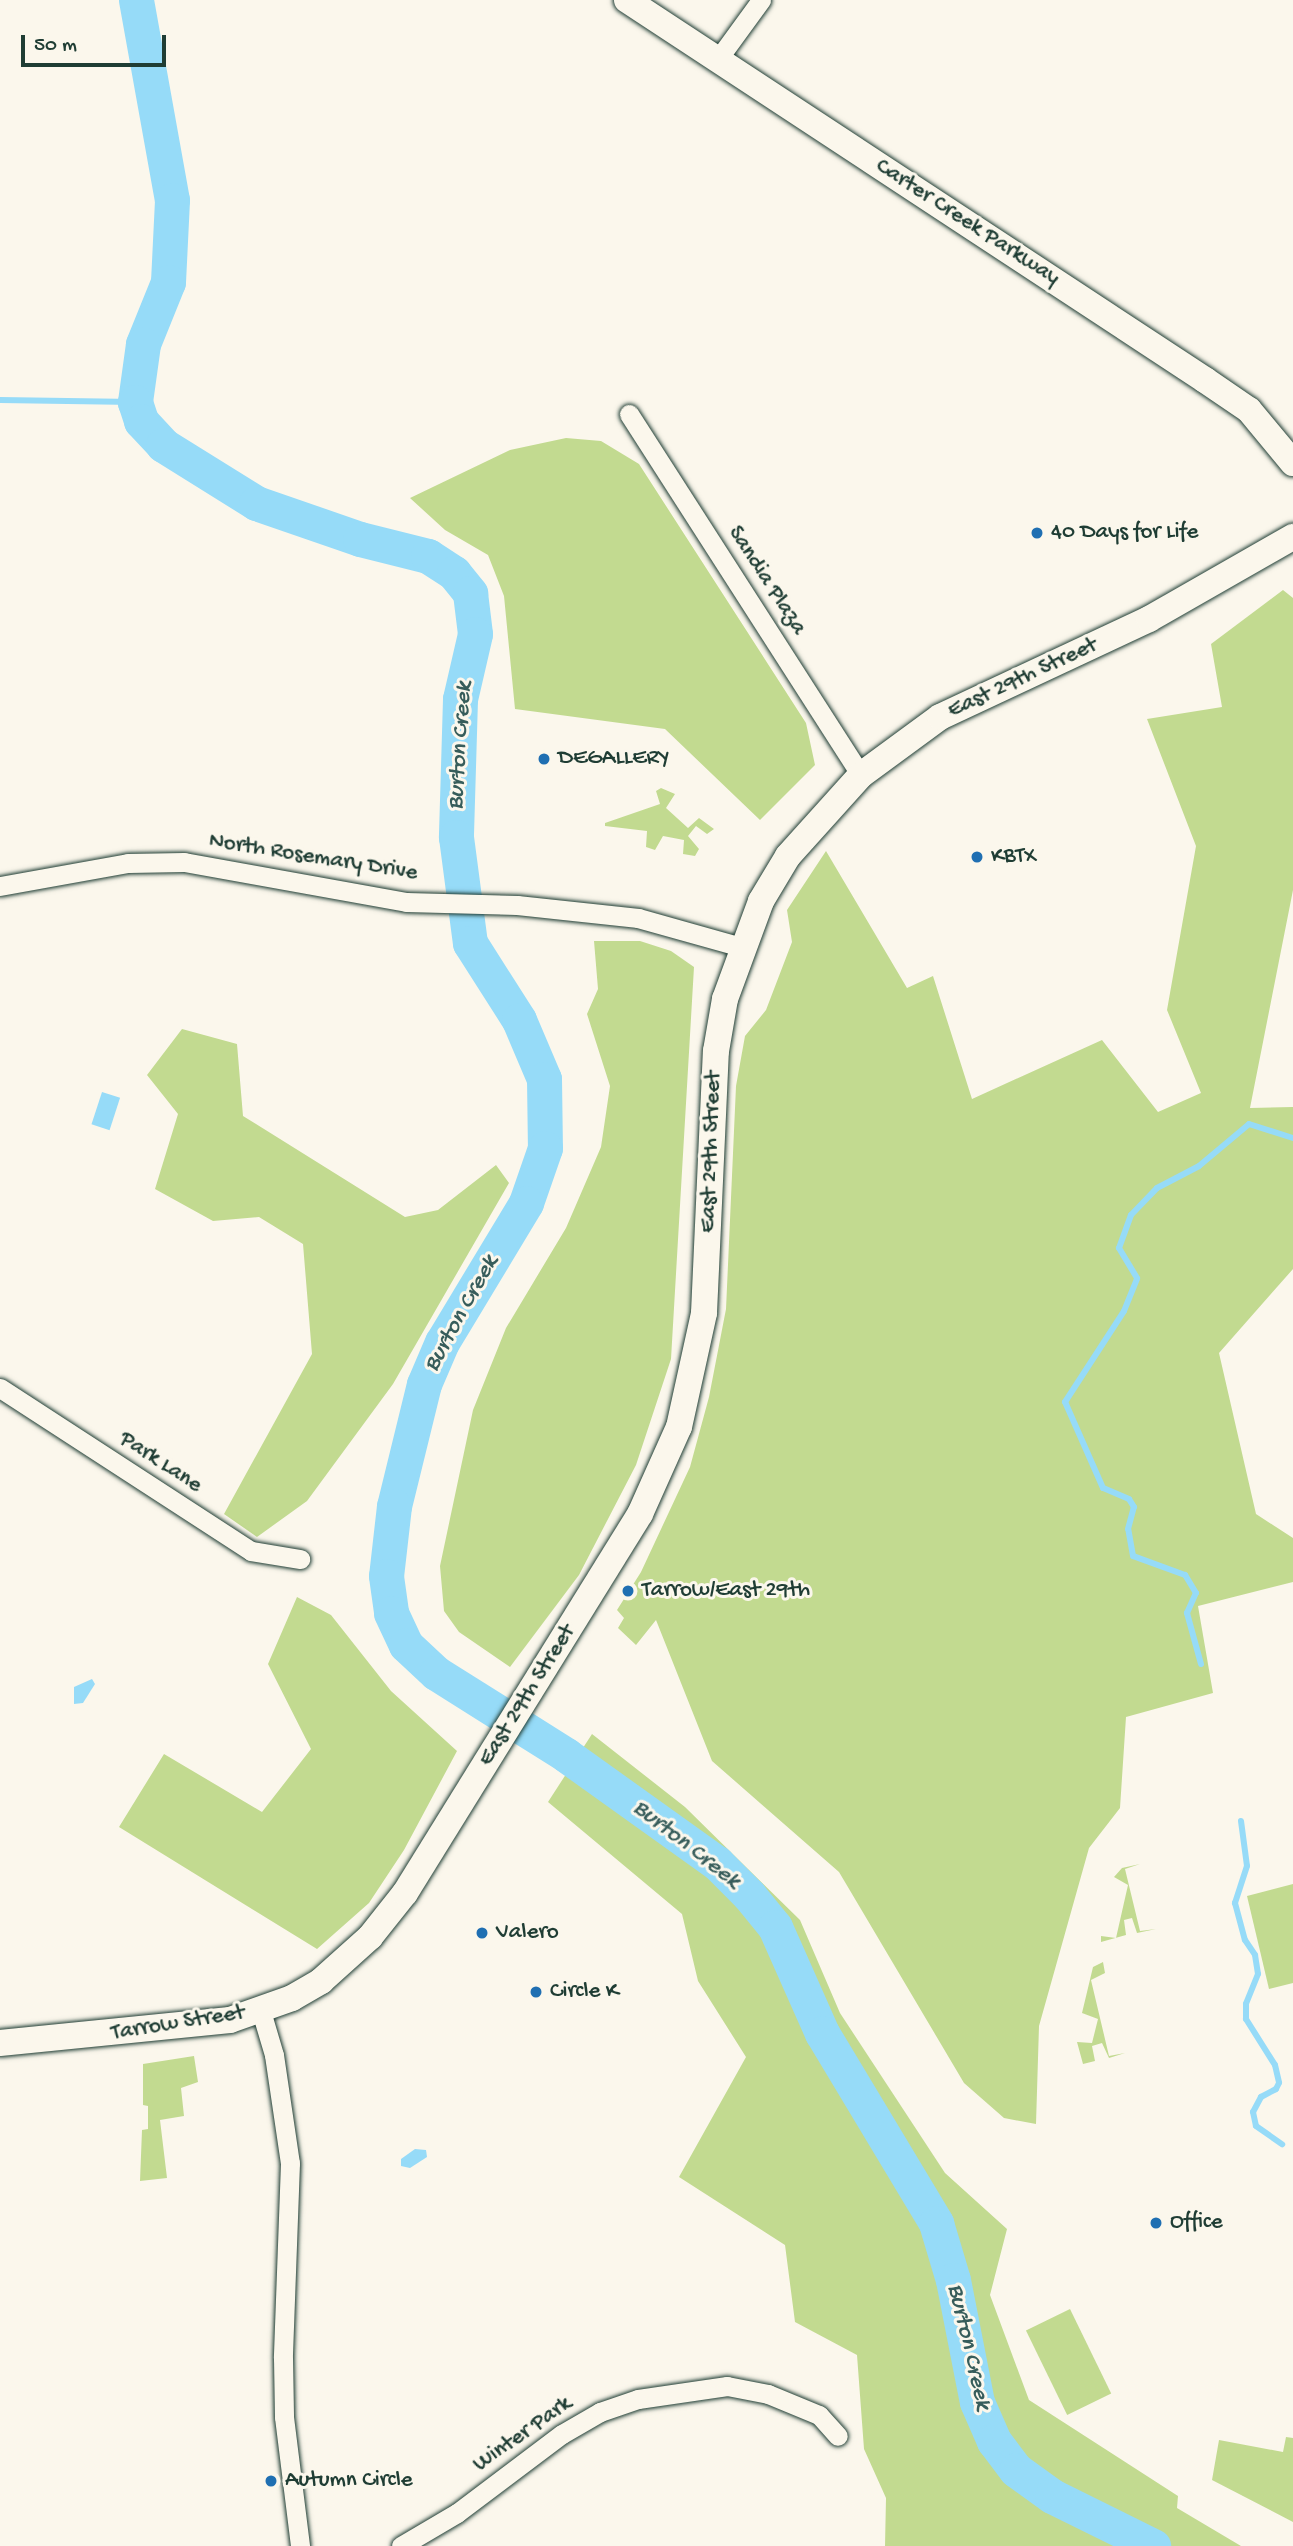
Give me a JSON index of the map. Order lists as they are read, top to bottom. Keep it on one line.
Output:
{"streets":{"main road":["Carter Creek Parkway","East 29th Street","Tarrow Street"],"street":["Sandia Plaza","North Rosemary Drive","Park Lane","Winter Park"]},"crossings":[["Sandia Plaza","East 29th Street"],["East 29th Street","North Rosemary Drive"],["East 29th Street","Tarrow Street"]],"water":["Burton Creek"],"places":["40 Days for Life","DEGALLERY","KBTX","Tarrow/East 29th","Valero","Circle K","Office","Autumn Circle"],"scale_bar":"50 m"}
